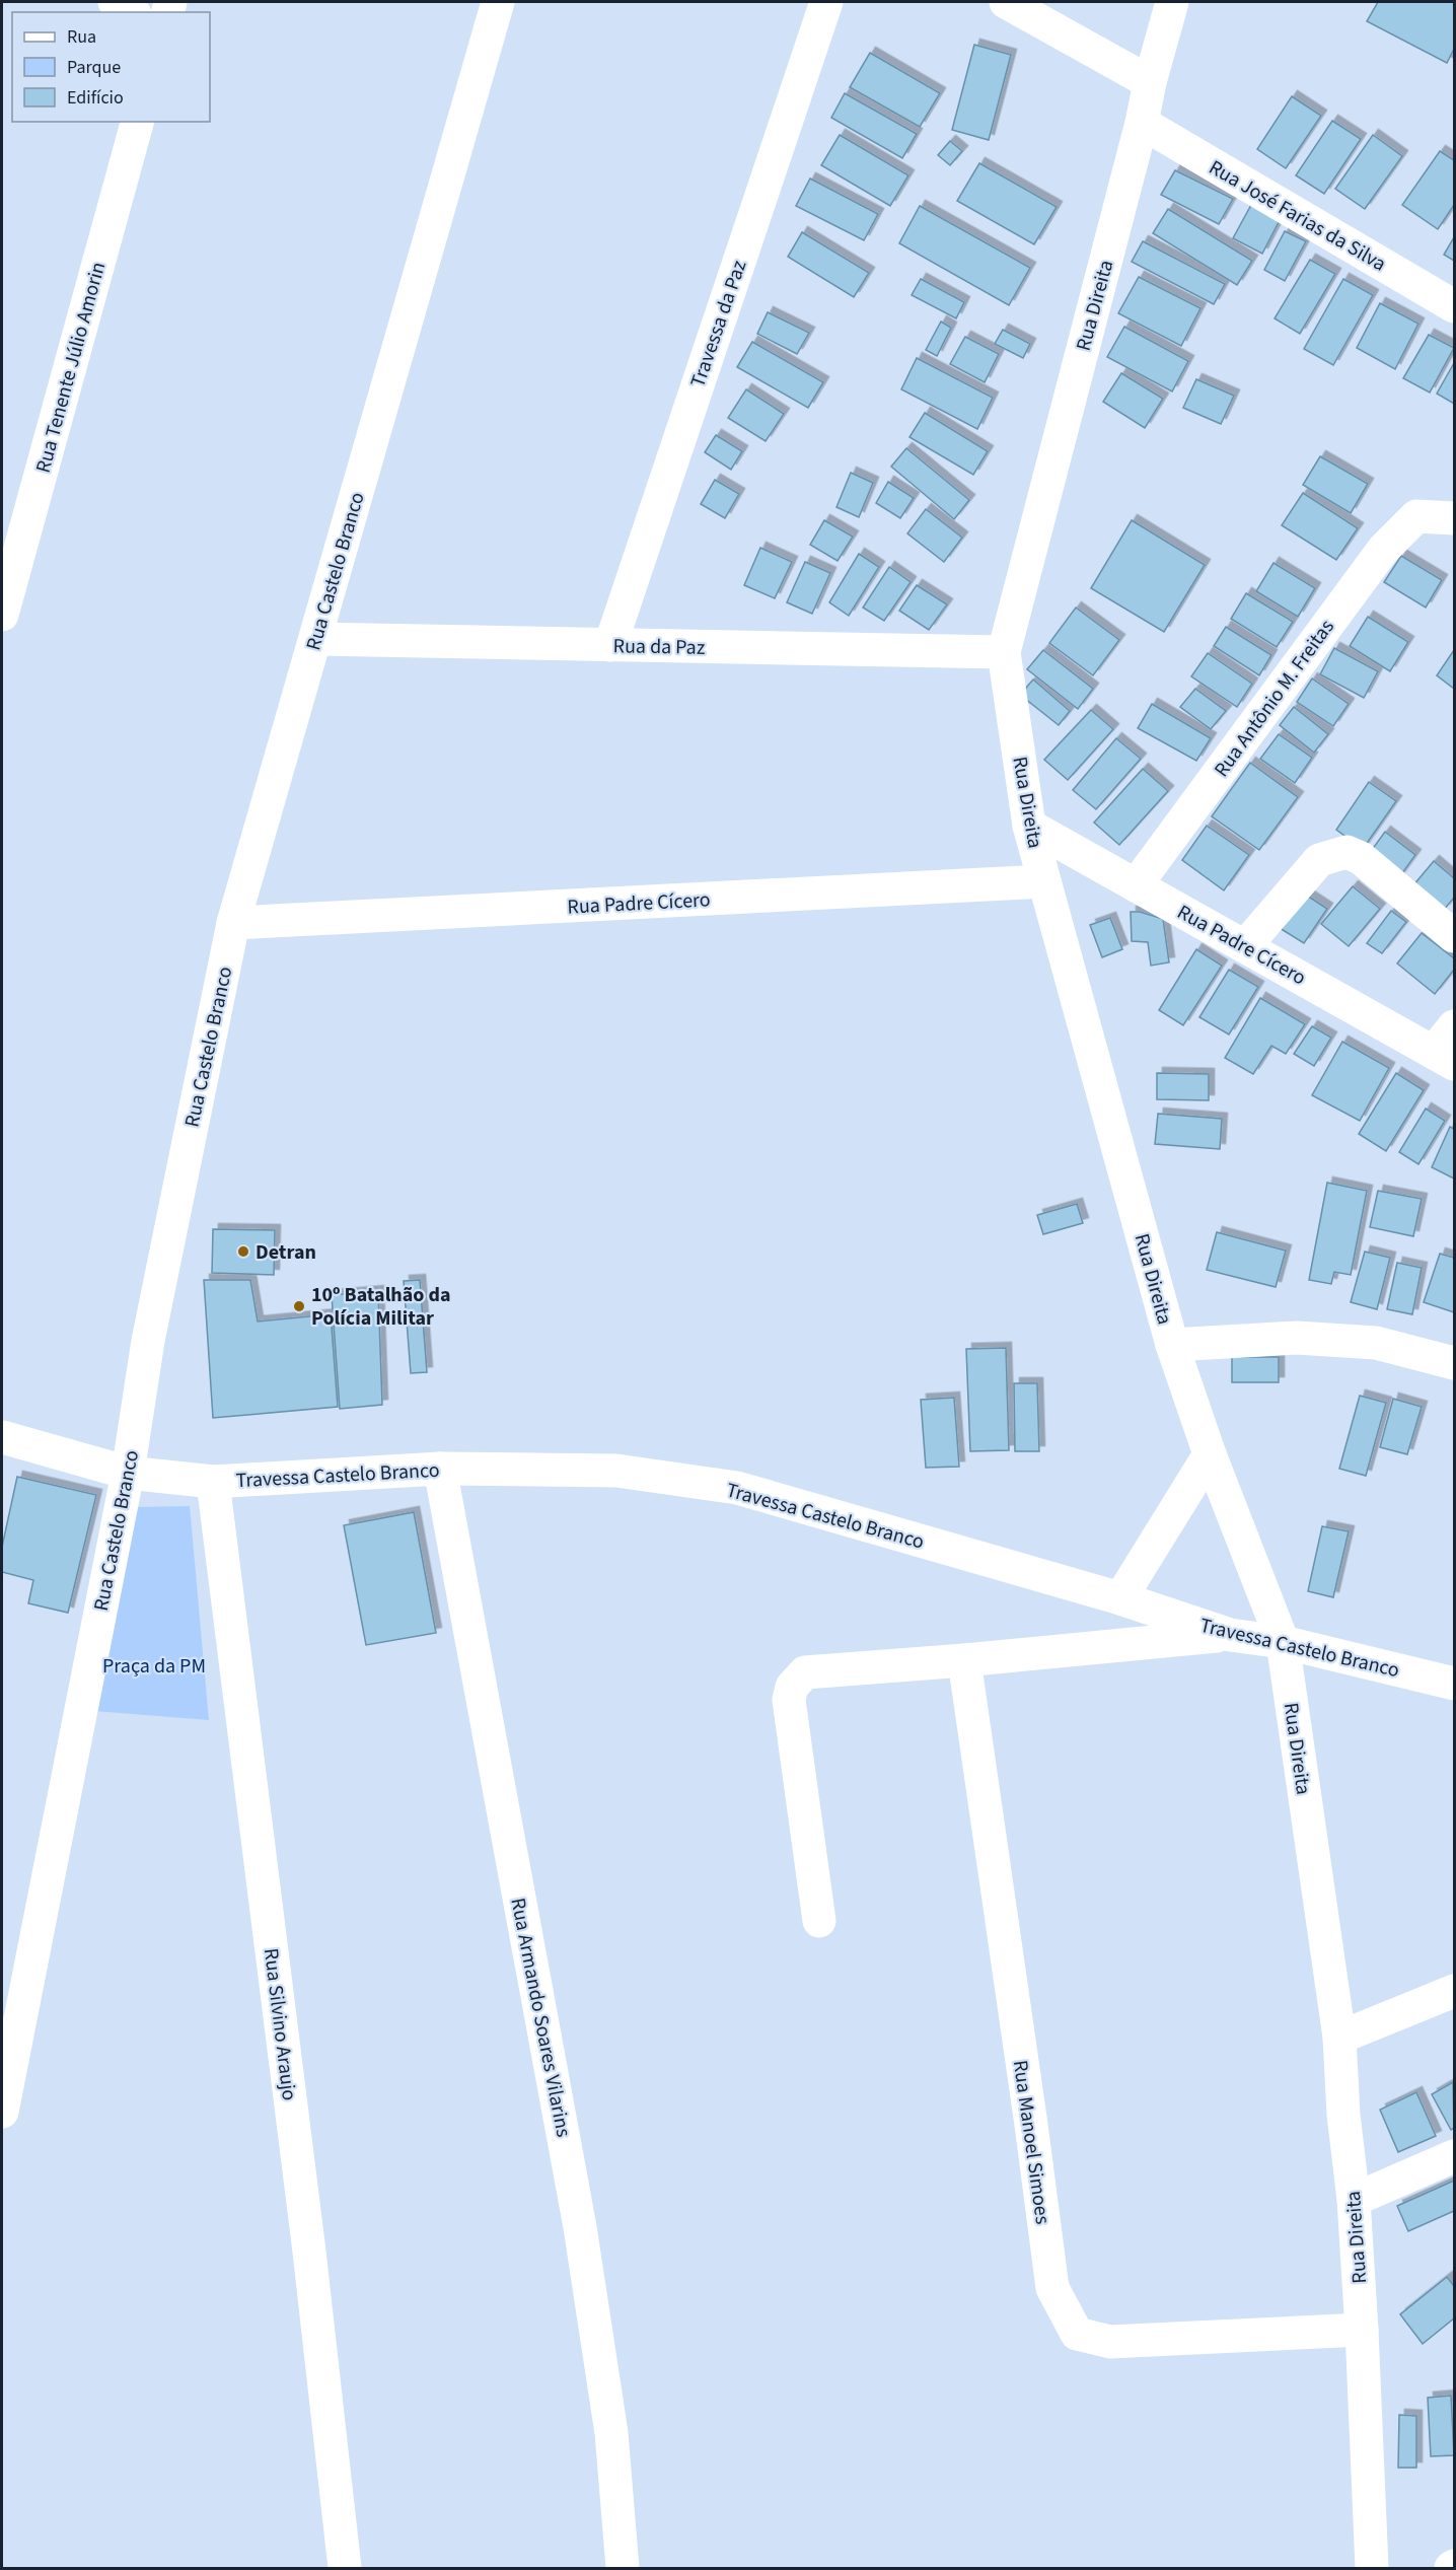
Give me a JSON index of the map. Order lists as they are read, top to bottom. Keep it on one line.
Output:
{"streets":{"street":["Rua José Farias da Silva","Rua Direita","Travessa da Paz","Rua Tenente Júlio Amorin","Rua Castelo Branco","Rua da Paz","Rua Antônio M. Freitas","Rua Padre Cícero","Travessa Castelo Branco","Rua Armando Soares Vilarins","Rua Silvino Araujo","Rua Manoel Simoes"]},"crossings":[["Rua José Farias da Silva","Rua Direita"],["Rua Direita","Rua da Paz"],["Rua Direita","Rua Padre Cícero"],["Rua Direita","Travessa Castelo Branco"],["Rua Direita","Rua Manoel Simoes"],["Travessa da Paz","Rua da Paz"],["Rua Castelo Branco","Rua da Paz"],["Rua Castelo Branco","Rua Padre Cícero"],["Rua Castelo Branco","Travessa Castelo Branco"],["Rua Antônio M. Freitas","Rua Padre Cícero"],["Travessa Castelo Branco","Rua Armando Soares Vilarins"],["Travessa Castelo Branco","Rua Silvino Araujo"]],"parks":["Praça da PM"],"places":["Detran","10º Batalhão da Polícia Militar"],"legend":["Rua","Parque","Edifício"]}
